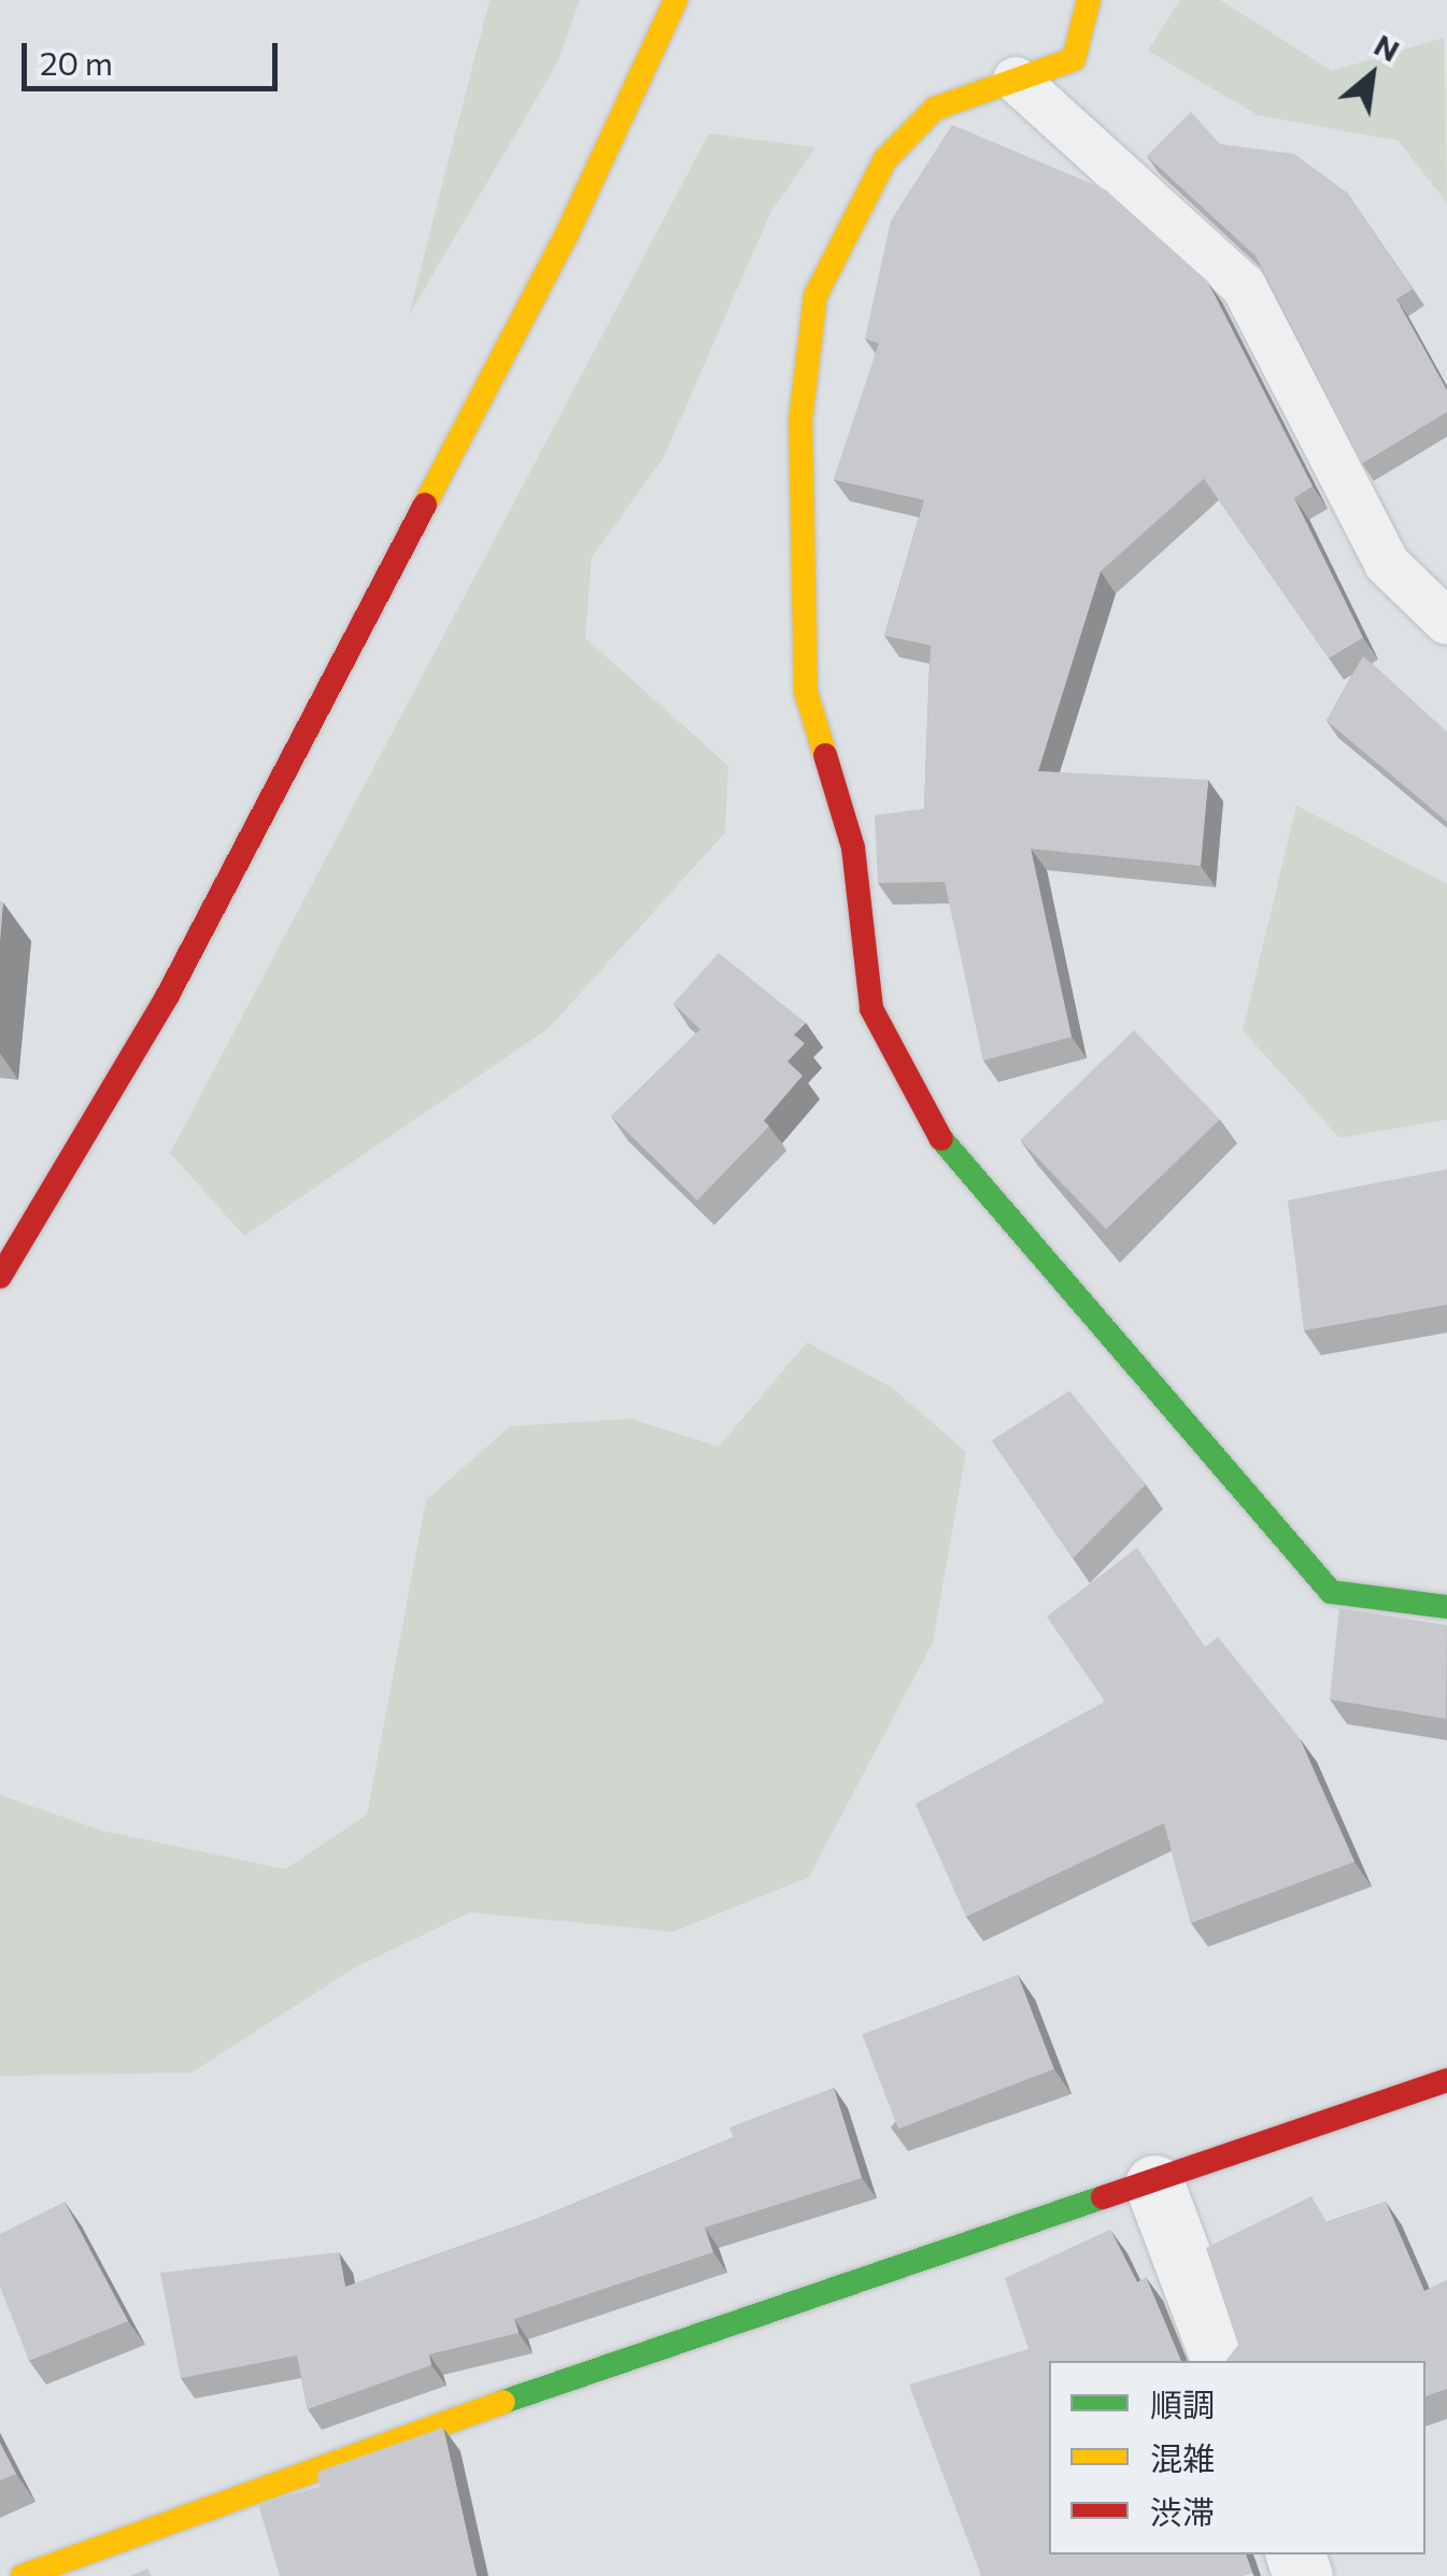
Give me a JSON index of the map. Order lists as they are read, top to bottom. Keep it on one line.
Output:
{"legend":["順調","混雑","渋滞"],"scale_bar":"20 m","north":"top right"}
